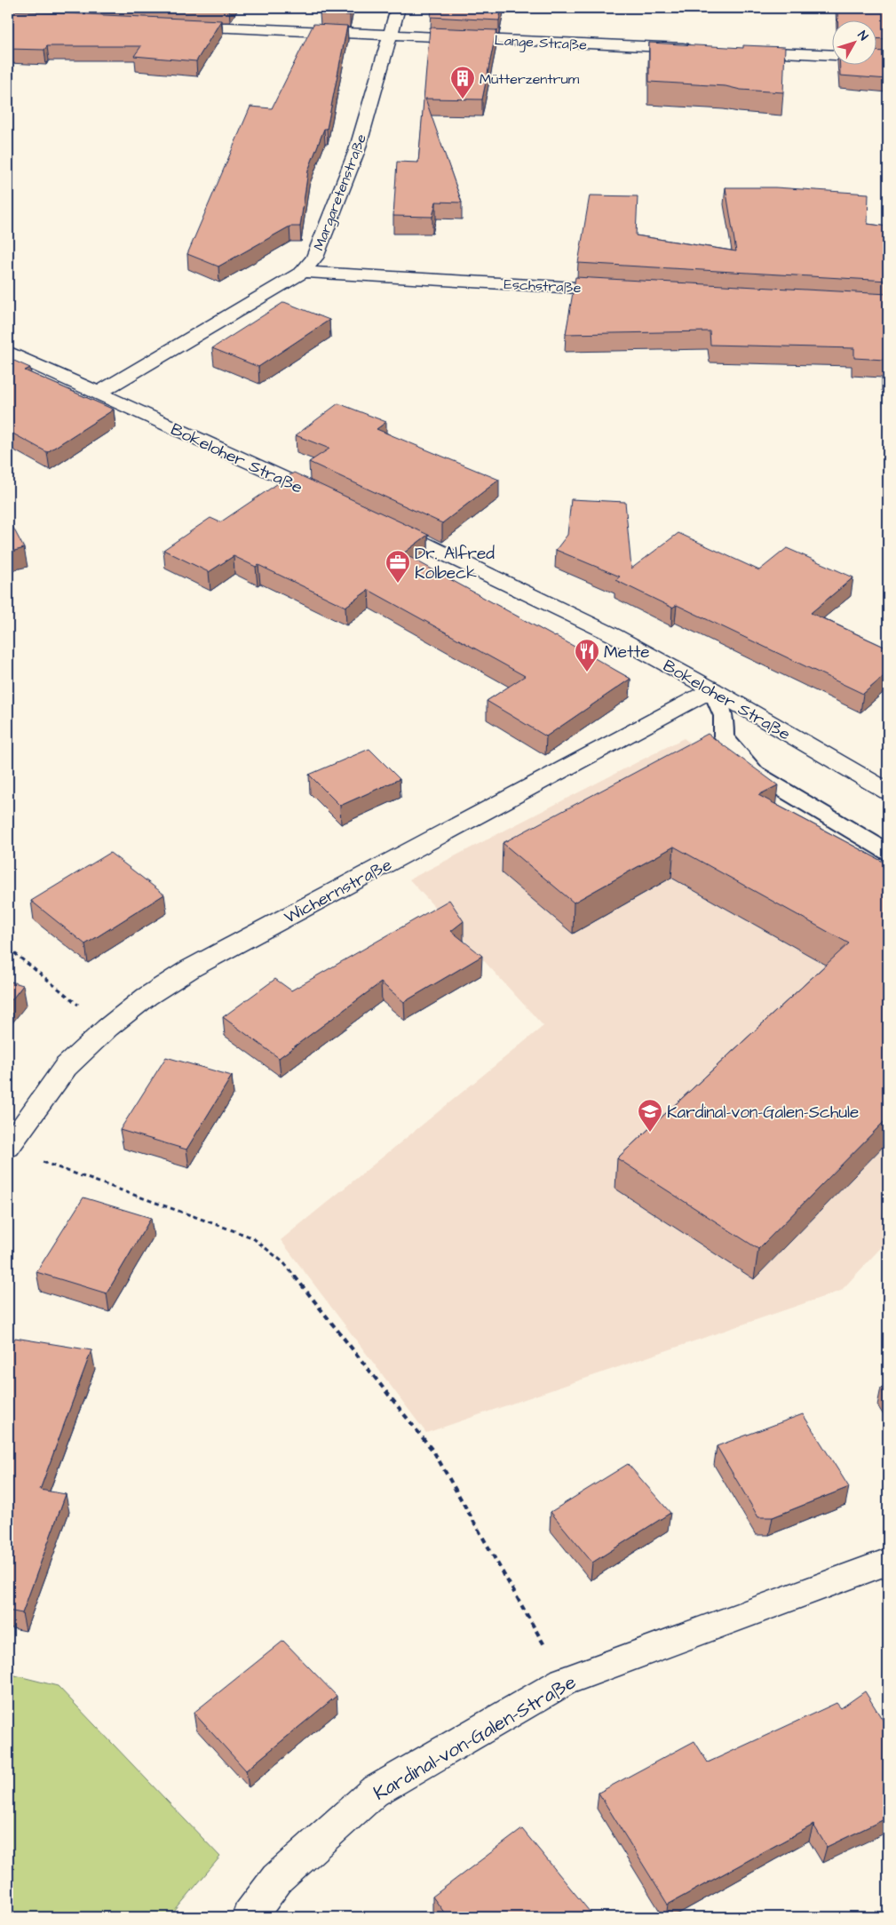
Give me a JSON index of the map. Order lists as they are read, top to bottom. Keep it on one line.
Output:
{"streets":{"street":["Lange Straße","Margaretenstraße","Eschstraße","Bokeloher Straße","Wichernstraße","Kardinal-von-Galen-Straße"]},"crossings":[["Lange Straße","Margaretenstraße"],["Margaretenstraße","Eschstraße"],["Margaretenstraße","Bokeloher Straße"],["Bokeloher Straße","Wichernstraße"]],"places":{"building":["Mütterzentrum"],"office":["Dr. Alfred Kolbeck"],"restaurant":["Mette"],"school or university":["Kardinal-von-Galen-Schule"]},"north":"top right"}
